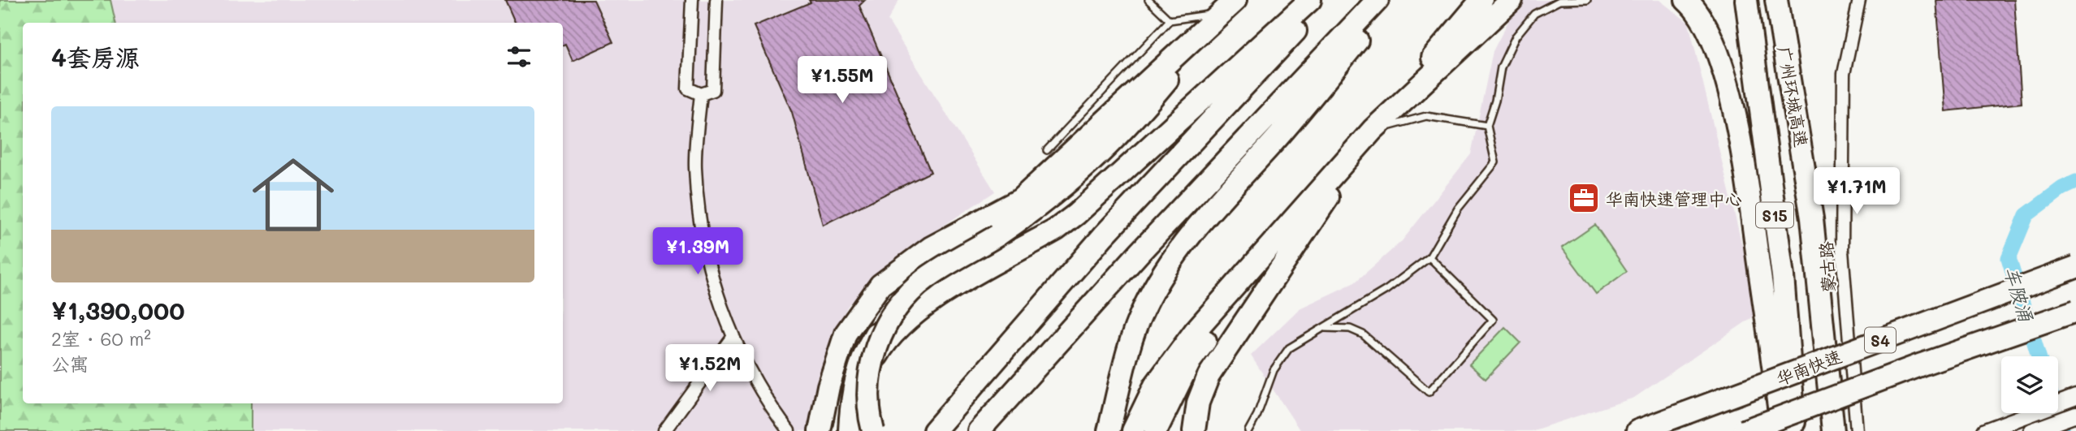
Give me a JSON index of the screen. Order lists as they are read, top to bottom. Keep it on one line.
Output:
{"streets":{"highway":["广州环城高速","S15","S4","华南快速"],"street":["蒙古路"]},"water":["车陂涌"],"places":{"office":["华南快速管理中心"]},"page":{"heading":"4套房源","price":["¥1.55M","¥1.71M","¥1.39M","¥1.52M"],"list":[{"name":"¥1,390,000","note":"2室 · 60 m² · 公寓"}]}}
